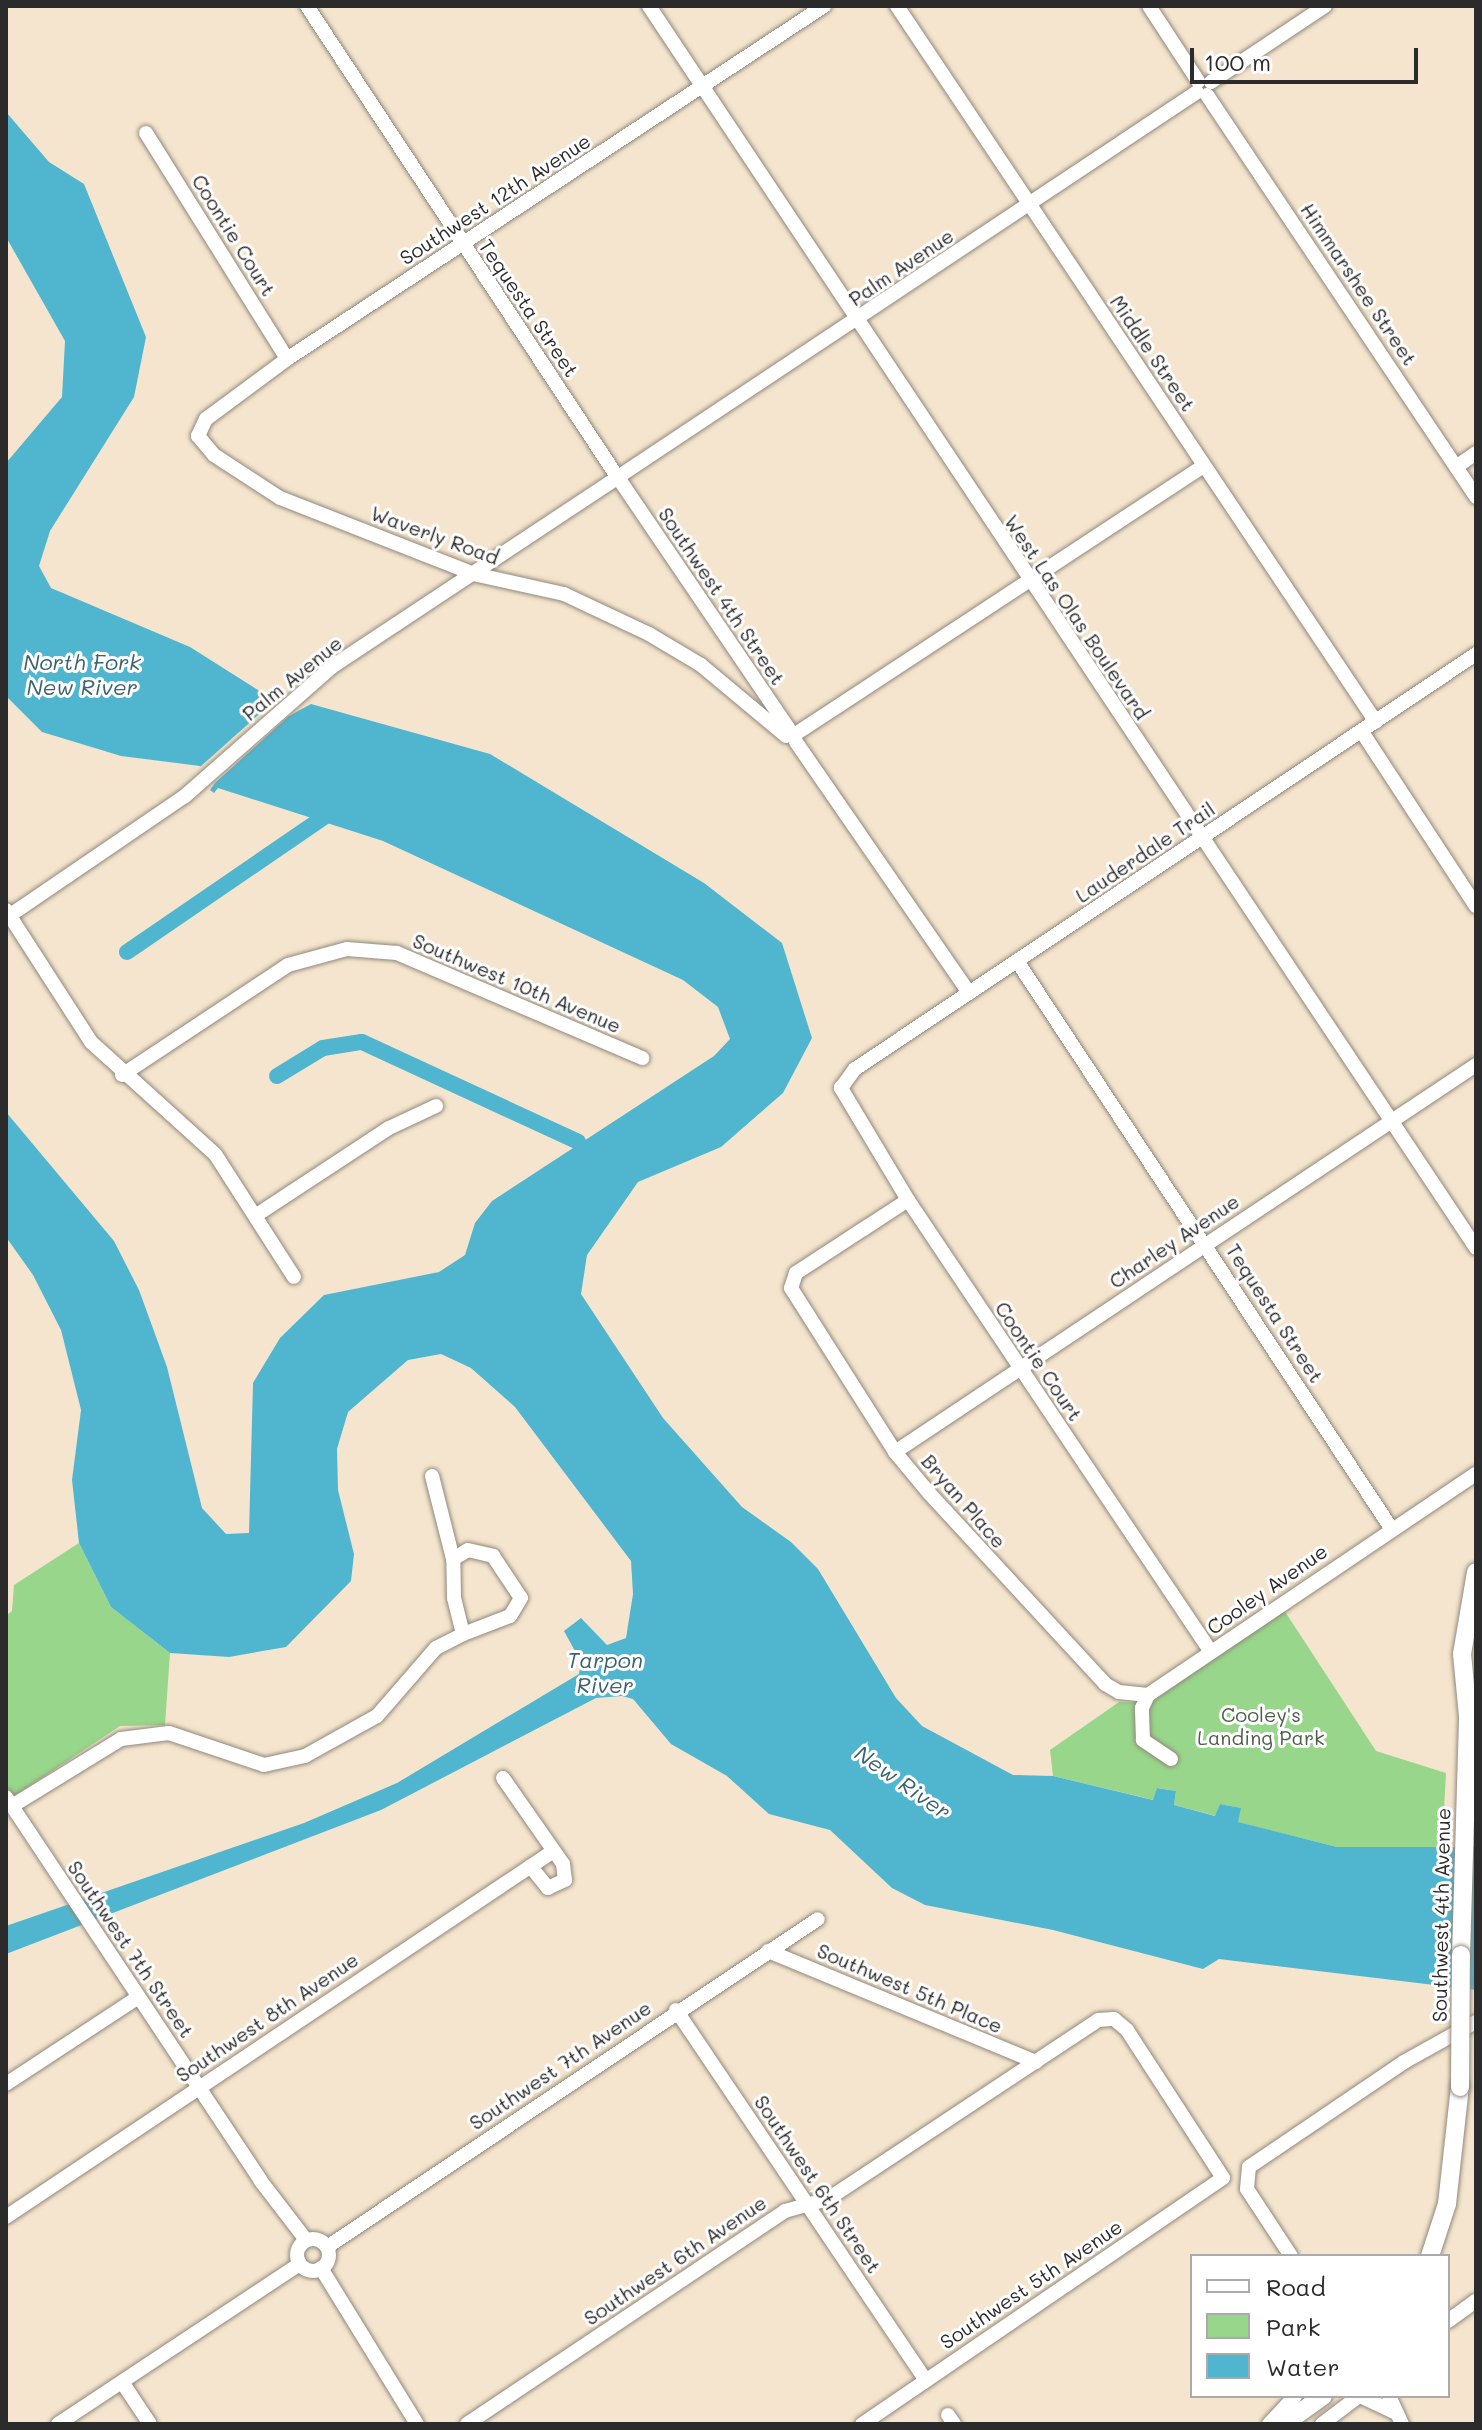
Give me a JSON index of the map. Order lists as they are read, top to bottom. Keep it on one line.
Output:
{"streets":{"main road":["Southwest 4th Avenue"],"street":["Southwest 12th Avenue","Coontie Court","Palm Avenue","Himmarshee Street","Tequesta Street","Middle Street","Waverly Road","Southwest 4th Street","West Las Olas Boulevard","Lauderdale Trail","Southwest 10th Avenue","Charley Avenue","Bryan Place","Cooley Avenue","Southwest 7th Street","Southwest 5th Place","Southwest 8th Avenue","Southwest 7th Avenue","Southwest 6th Street","Southwest 6th Avenue","Southwest 5th Avenue"]},"crossings":[["Southwest 12th Avenue","Coontie Court"],["Southwest 12th Avenue","Tequesta Street"],["Southwest 12th Avenue","Waverly Road"],["Southwest 12th Avenue","West Las Olas Boulevard"],["Coontie Court","Lauderdale Trail"],["Coontie Court","Charley Avenue"],["Coontie Court","Bryan Place"],["Coontie Court","Cooley Avenue"],["Palm Avenue","Himmarshee Street"],["Palm Avenue","Tequesta Street"],["Palm Avenue","Middle Street"],["Palm Avenue","Waverly Road"],["Palm Avenue","Southwest 4th Street"],["Palm Avenue","West Las Olas Boulevard"],["Tequesta Street","Southwest 4th Street"],["Tequesta Street","Lauderdale Trail"],["Tequesta Street","Charley Avenue"],["Tequesta Street","Cooley Avenue"],["Middle Street","Lauderdale Trail"],["Waverly Road","Southwest 4th Street"],["West Las Olas Boulevard","Lauderdale Trail"],["West Las Olas Boulevard","Charley Avenue"],["Charley Avenue","Bryan Place"],["Bryan Place","Cooley Avenue"],["Southwest 7th Street","Southwest 8th Avenue"],["Southwest 7th Street","Southwest 7th Avenue"],["Southwest 5th Place","Southwest 7th Avenue"],["Southwest 5th Place","Southwest 6th Avenue"],["Southwest 7th Avenue","Southwest 6th Street"],["Southwest 6th Street","Southwest 6th Avenue"],["Southwest 6th Street","Southwest 5th Avenue"],["Southwest 6th Avenue","Southwest 5th Avenue"]],"water":["North Fork New River","Tarpon River","New River"],"parks":["Cooley's Landing Park"],"legend":["Road","Park","Water"],"scale_bar":"100 m"}
